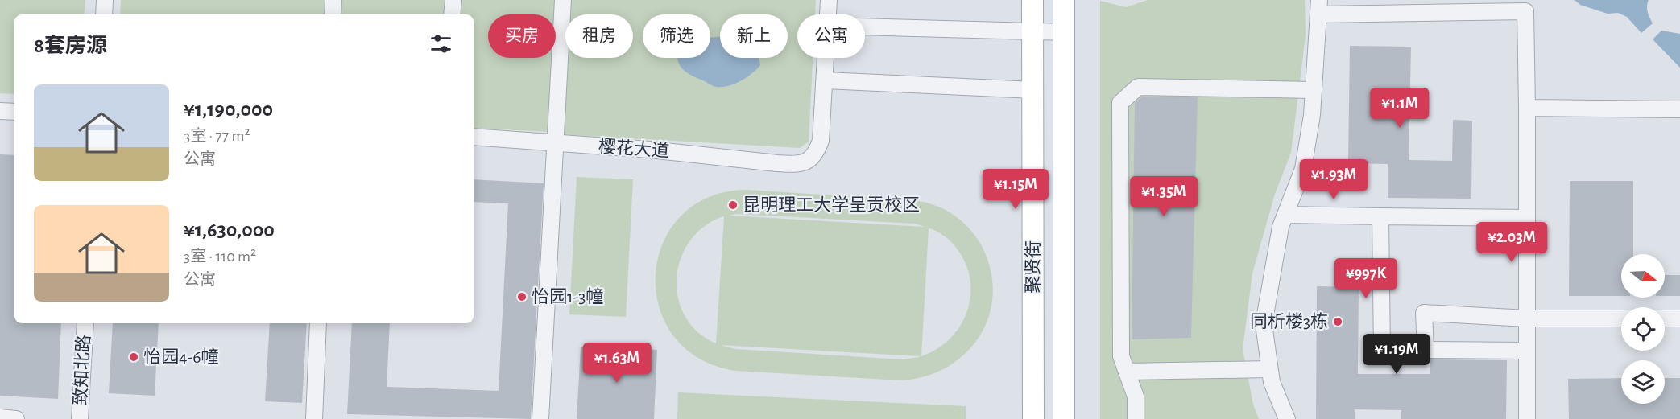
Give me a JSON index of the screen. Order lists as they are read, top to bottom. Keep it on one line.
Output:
{"streets":{"main road":["聚贤街"],"street":["樱花大道","致知北路"]},"places":["昆明理工大学呈贡校区","怡园1-3幢","同析楼3栋","怡园4-6幢"],"north":"right","page":{"chip":["买房","租房","筛选","新上","公寓"],"heading":"8套房源","list":[{"name":"¥1,190,000","note":"3室 · 77 m² · 公寓"},{"name":"¥1,630,000","note":"3室 · 110 m² · 公寓"}],"price":["¥1.1M","¥1.93M","¥1.15M","¥1.35M","¥2.03M","¥997K","¥1.19M","¥1.63M"]}}
